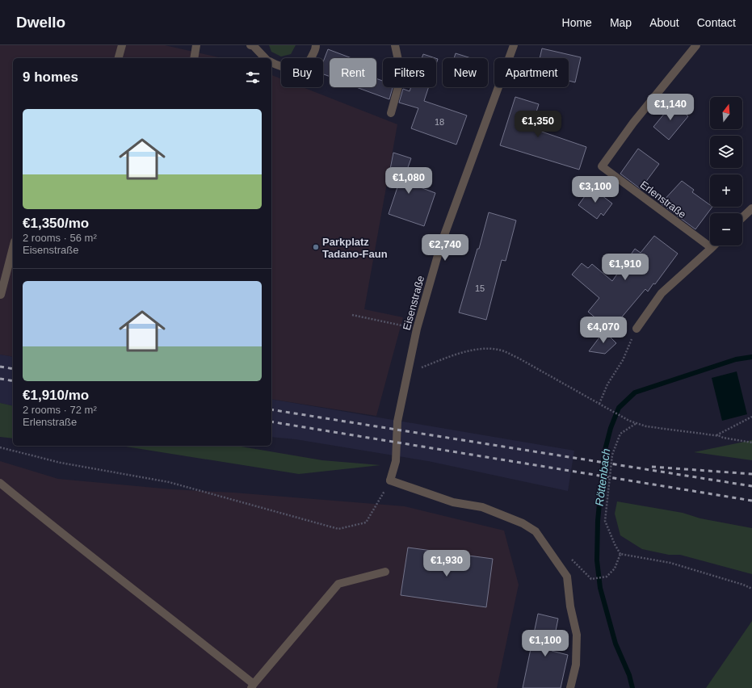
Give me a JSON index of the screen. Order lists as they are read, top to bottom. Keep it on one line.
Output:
{"streets":{"street":["Erlenstraße","Eisenstraße"]},"water":["Röttenbach"],"places":["Parkplatz Tadano-Faun"],"house_numbers":["18","15"],"north":"top","page":{"header":"Dwello","nav":["Home","Map","About","Contact"],"chip":["Buy","Rent","Filters","New","Apartment"],"heading":"9 homes","price":["€1,140","€1,350","€1,080","€3,100","€2,740","€1,910","€4,070","€1,930","€1,100"],"map_buttons":["+","−"],"list":[{"name":"€1,350/mo","note":"2 rooms · 56 m² · Eisenstraße"},{"name":"€1,910/mo","note":"2 rooms · 72 m² · Erlenstraße"}]}}
